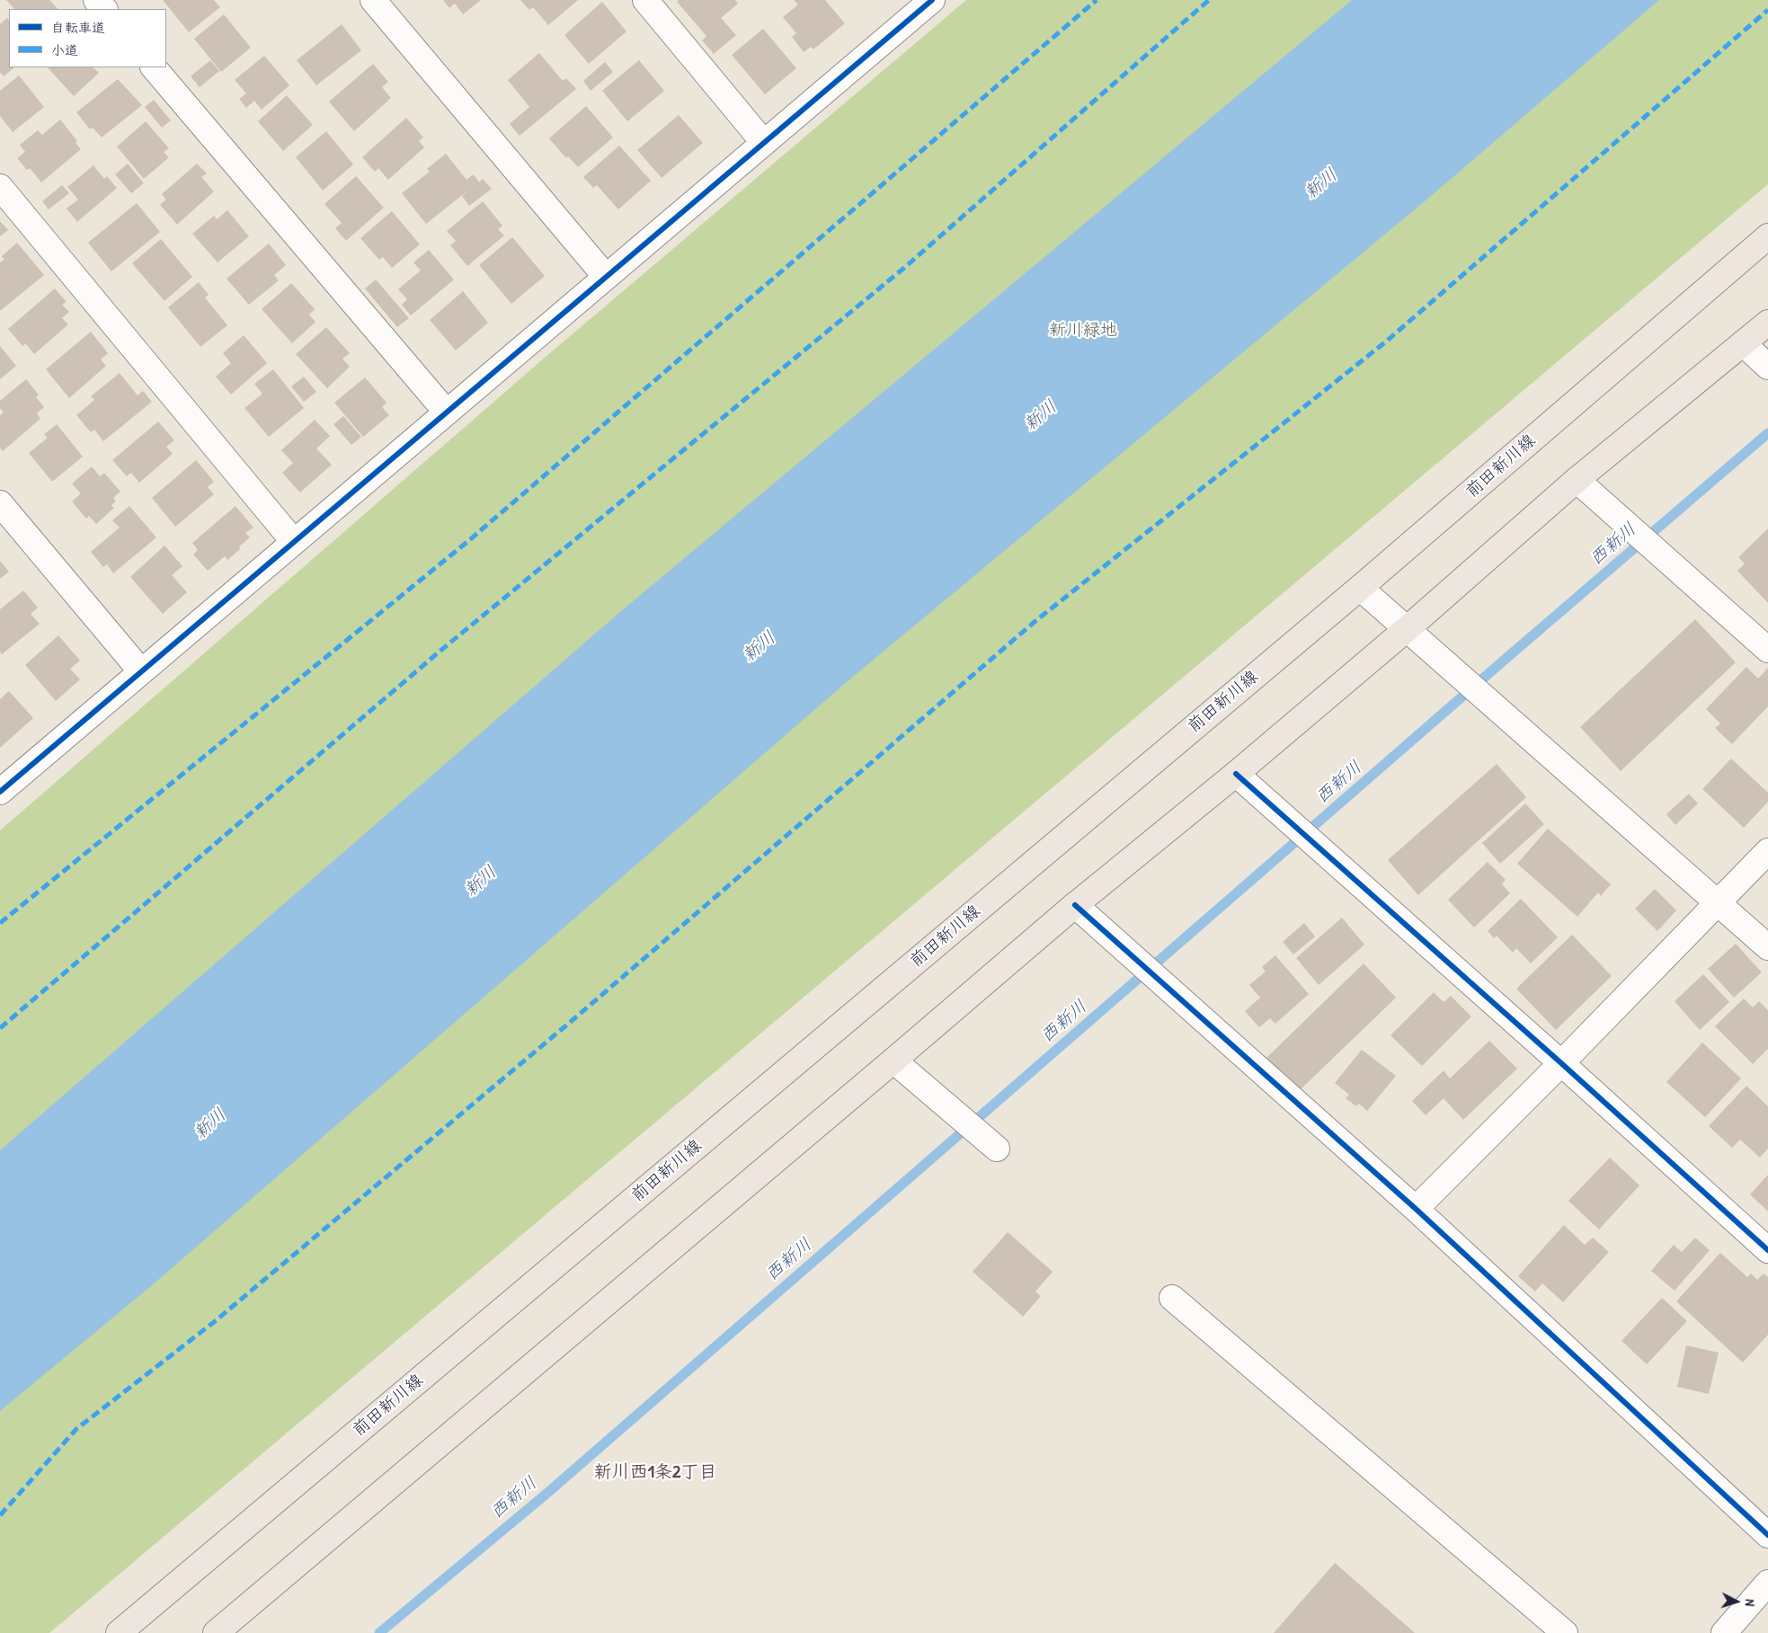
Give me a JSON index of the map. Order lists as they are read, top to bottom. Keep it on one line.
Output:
{"streets":{"main road":["前田新川線"]},"districts":["新川西1条2丁目"],"water":["新川","西新川"],"parks":["新川緑地"],"legend":["自転車道","小道"],"north":"right"}
